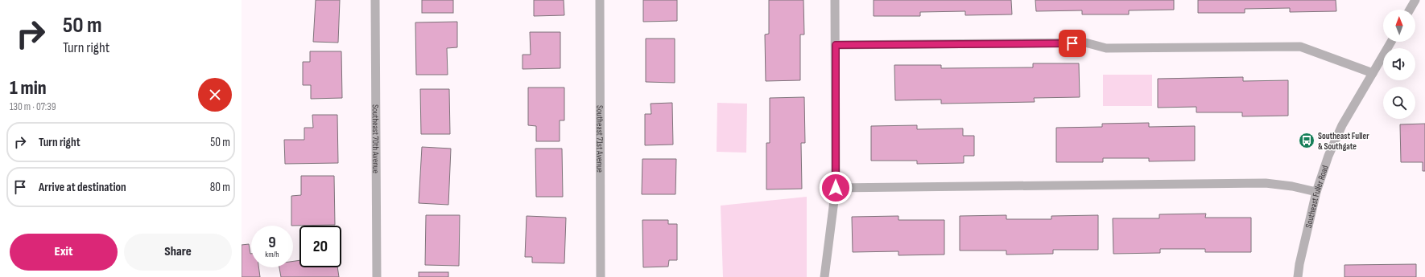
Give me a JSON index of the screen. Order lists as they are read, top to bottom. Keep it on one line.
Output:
{"streets":{"street":["Southeast 70th Avenue","Southeast 71st Avenue","Southeast Fuller Road"]},"places":{"bus stop":["Southeast Fuller & Southgate"]},"north":"top","page":{"turn":["50 m","Turn right"],"heading":["1 min","130 m · 07:39"],"list":[{"name":"Turn right","value":"50 m"},{"name":"Arrive at destination","value":"80 m"}],"speed":"9 km/h","limit":"20","buttons":["Exit","Share"]}}
